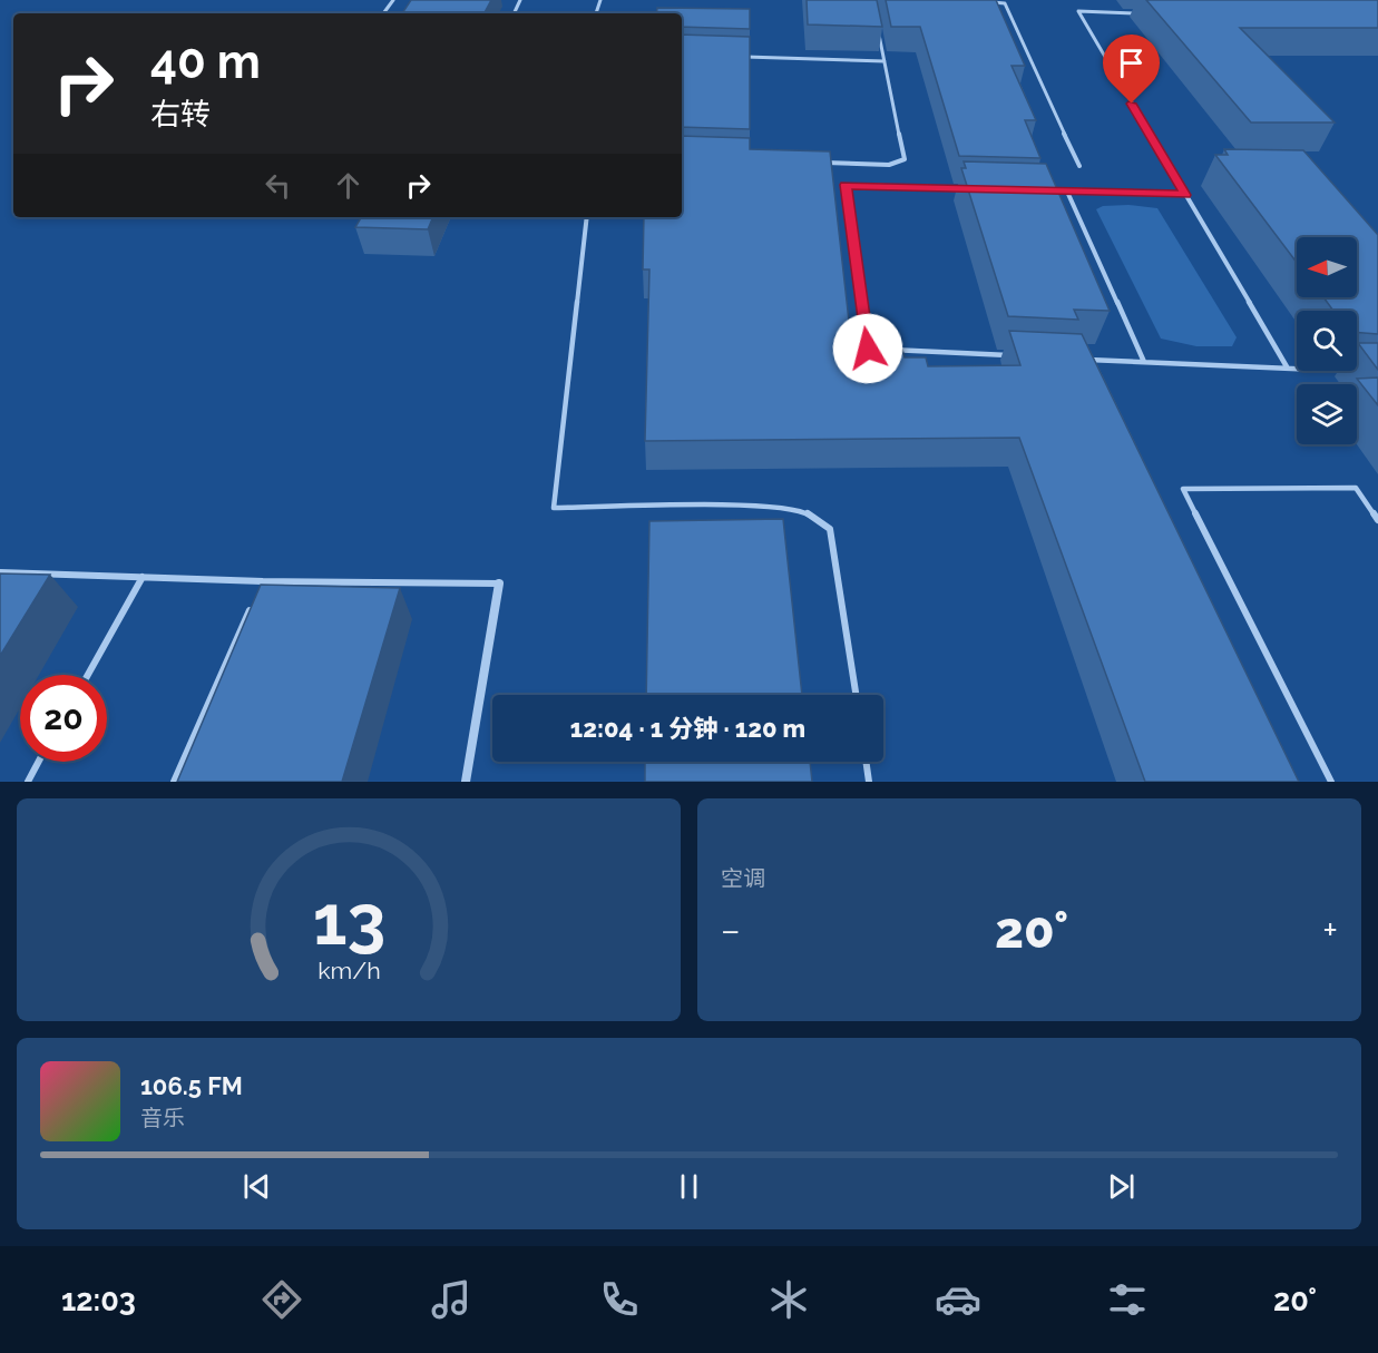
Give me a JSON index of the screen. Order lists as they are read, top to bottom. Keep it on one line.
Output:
{"north":"left","page":{"turn":["40 m","右转"],"limit":"20","trip":"12:04 · 1 分钟 · 120 m","tile":"空调","heat":["−","20°","+"],"song":["106.5 FM","音乐"],"tabs":["12:03","20°"],"gauge":["13","km/h"]}}
